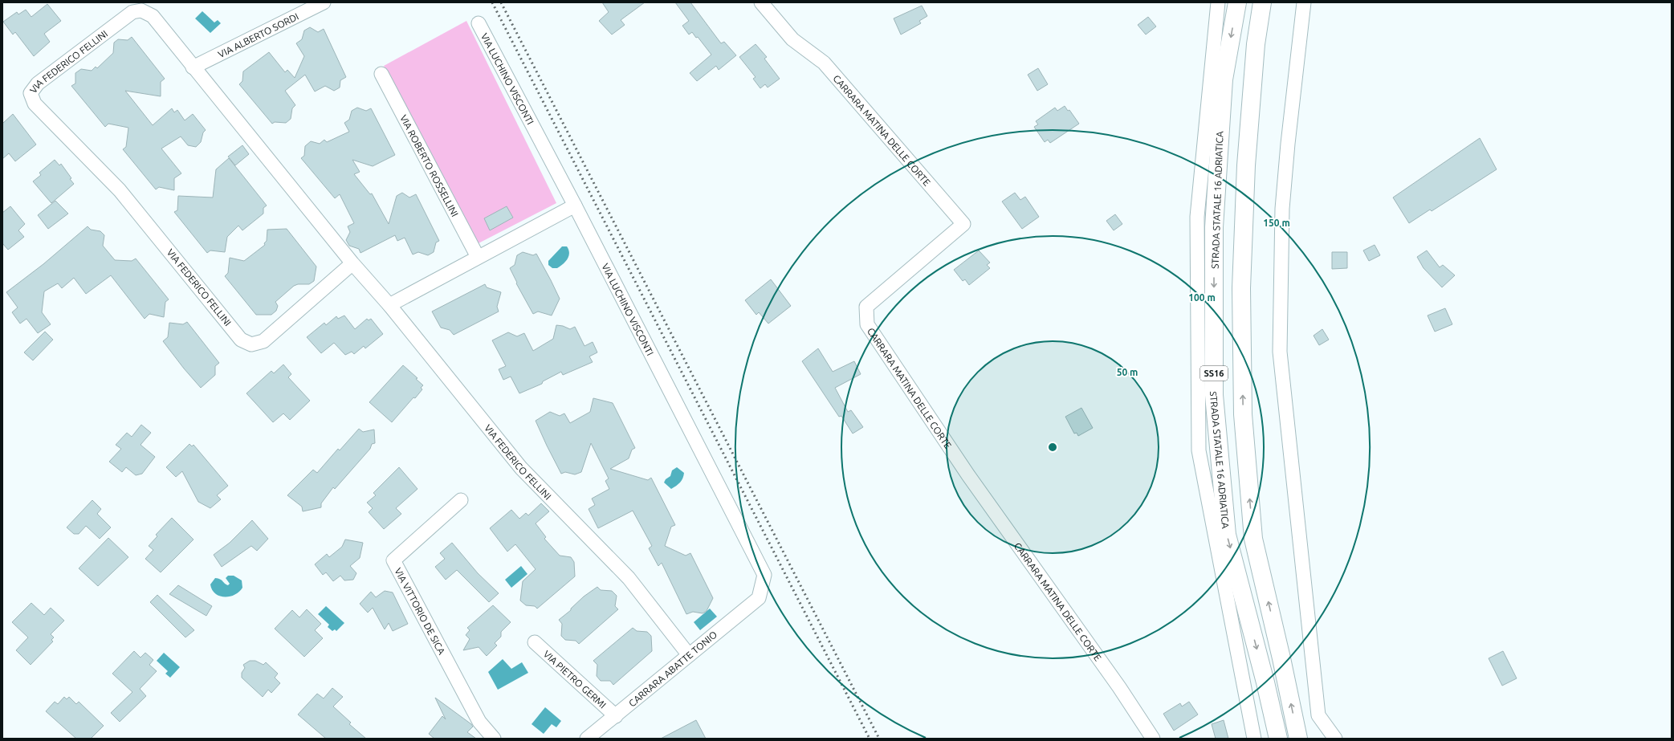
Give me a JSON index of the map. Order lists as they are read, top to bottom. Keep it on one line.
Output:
{"streets":{"highway":["STRADA STATALE 16 ADRIATICA","SS16"],"street":["VIA ALBERTO SORDI","VIA FEDERICO FELLINI","VIA LUCHINO VISCONTI","CARRARA MATINA DELLE CORTE","VIA ROBERTO ROSSELLINI","VIA VITTORIO DE SICA","CARRARA ABATTE TONIO","VIA PIETRO GERMI"]},"crossings":[["VIA ALBERTO SORDI","VIA FEDERICO FELLINI"],["VIA FEDERICO FELLINI","CARRARA ABATTE TONIO"],["VIA LUCHINO VISCONTI","CARRARA ABATTE TONIO"],["CARRARA ABATTE TONIO","VIA PIETRO GERMI"]],"rings":["150 m","100 m","50 m"]}
